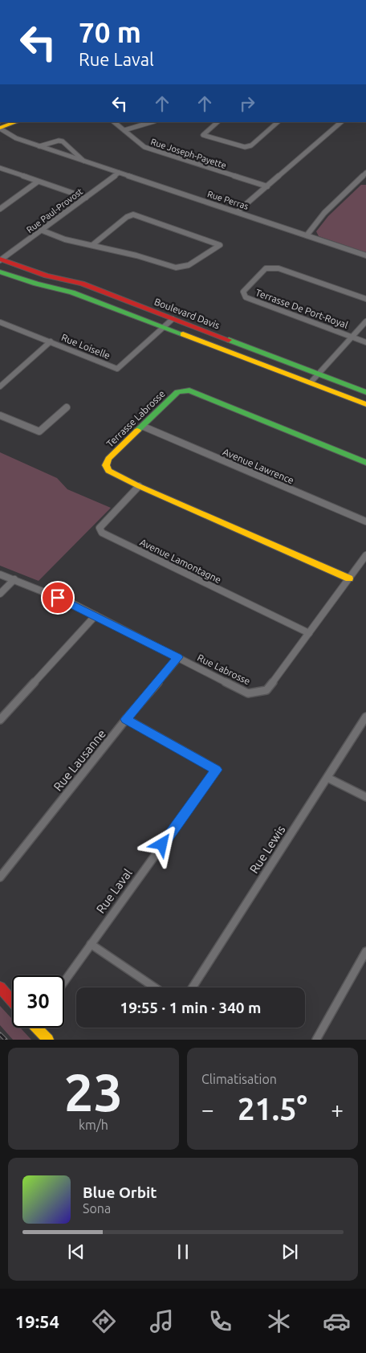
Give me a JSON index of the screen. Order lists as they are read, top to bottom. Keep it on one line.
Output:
{"streets":{"street":["Rue Joseph-Payette","Rue Perras","Rue Paul-Provost","Terrasse De Port-Royal","Boulevard Davis","Rue Loiselle","Terrasse Labrosse","Avenue Lawrence","Avenue Lamontagne","Rue Labrosse","Rue Lausanne","Rue Lewis","Rue Laval"]},"crossings":[["Rue Perras","Rue Paul-Provost"],["Rue Paul-Provost","Boulevard Davis"],["Boulevard Davis","Rue Loiselle"],["Terrasse Labrosse","Avenue Lawrence"],["Terrasse Labrosse","Avenue Lamontagne"],["Terrasse Labrosse","Rue Labrosse"],["Avenue Lamontagne","Rue Labrosse"],["Rue Labrosse","Rue Lausanne"],["Rue Lausanne","Rue Laval"]],"page":{"turn":["70 m","Rue Laval"],"limit":"30","trip":"19:55 · 1 min · 340 m","tile":[["23","km/h"],"Climatisation"],"heat":["−","21.5°","+"],"song":["Blue Orbit","Sona"],"tabs":"19:54"}}
